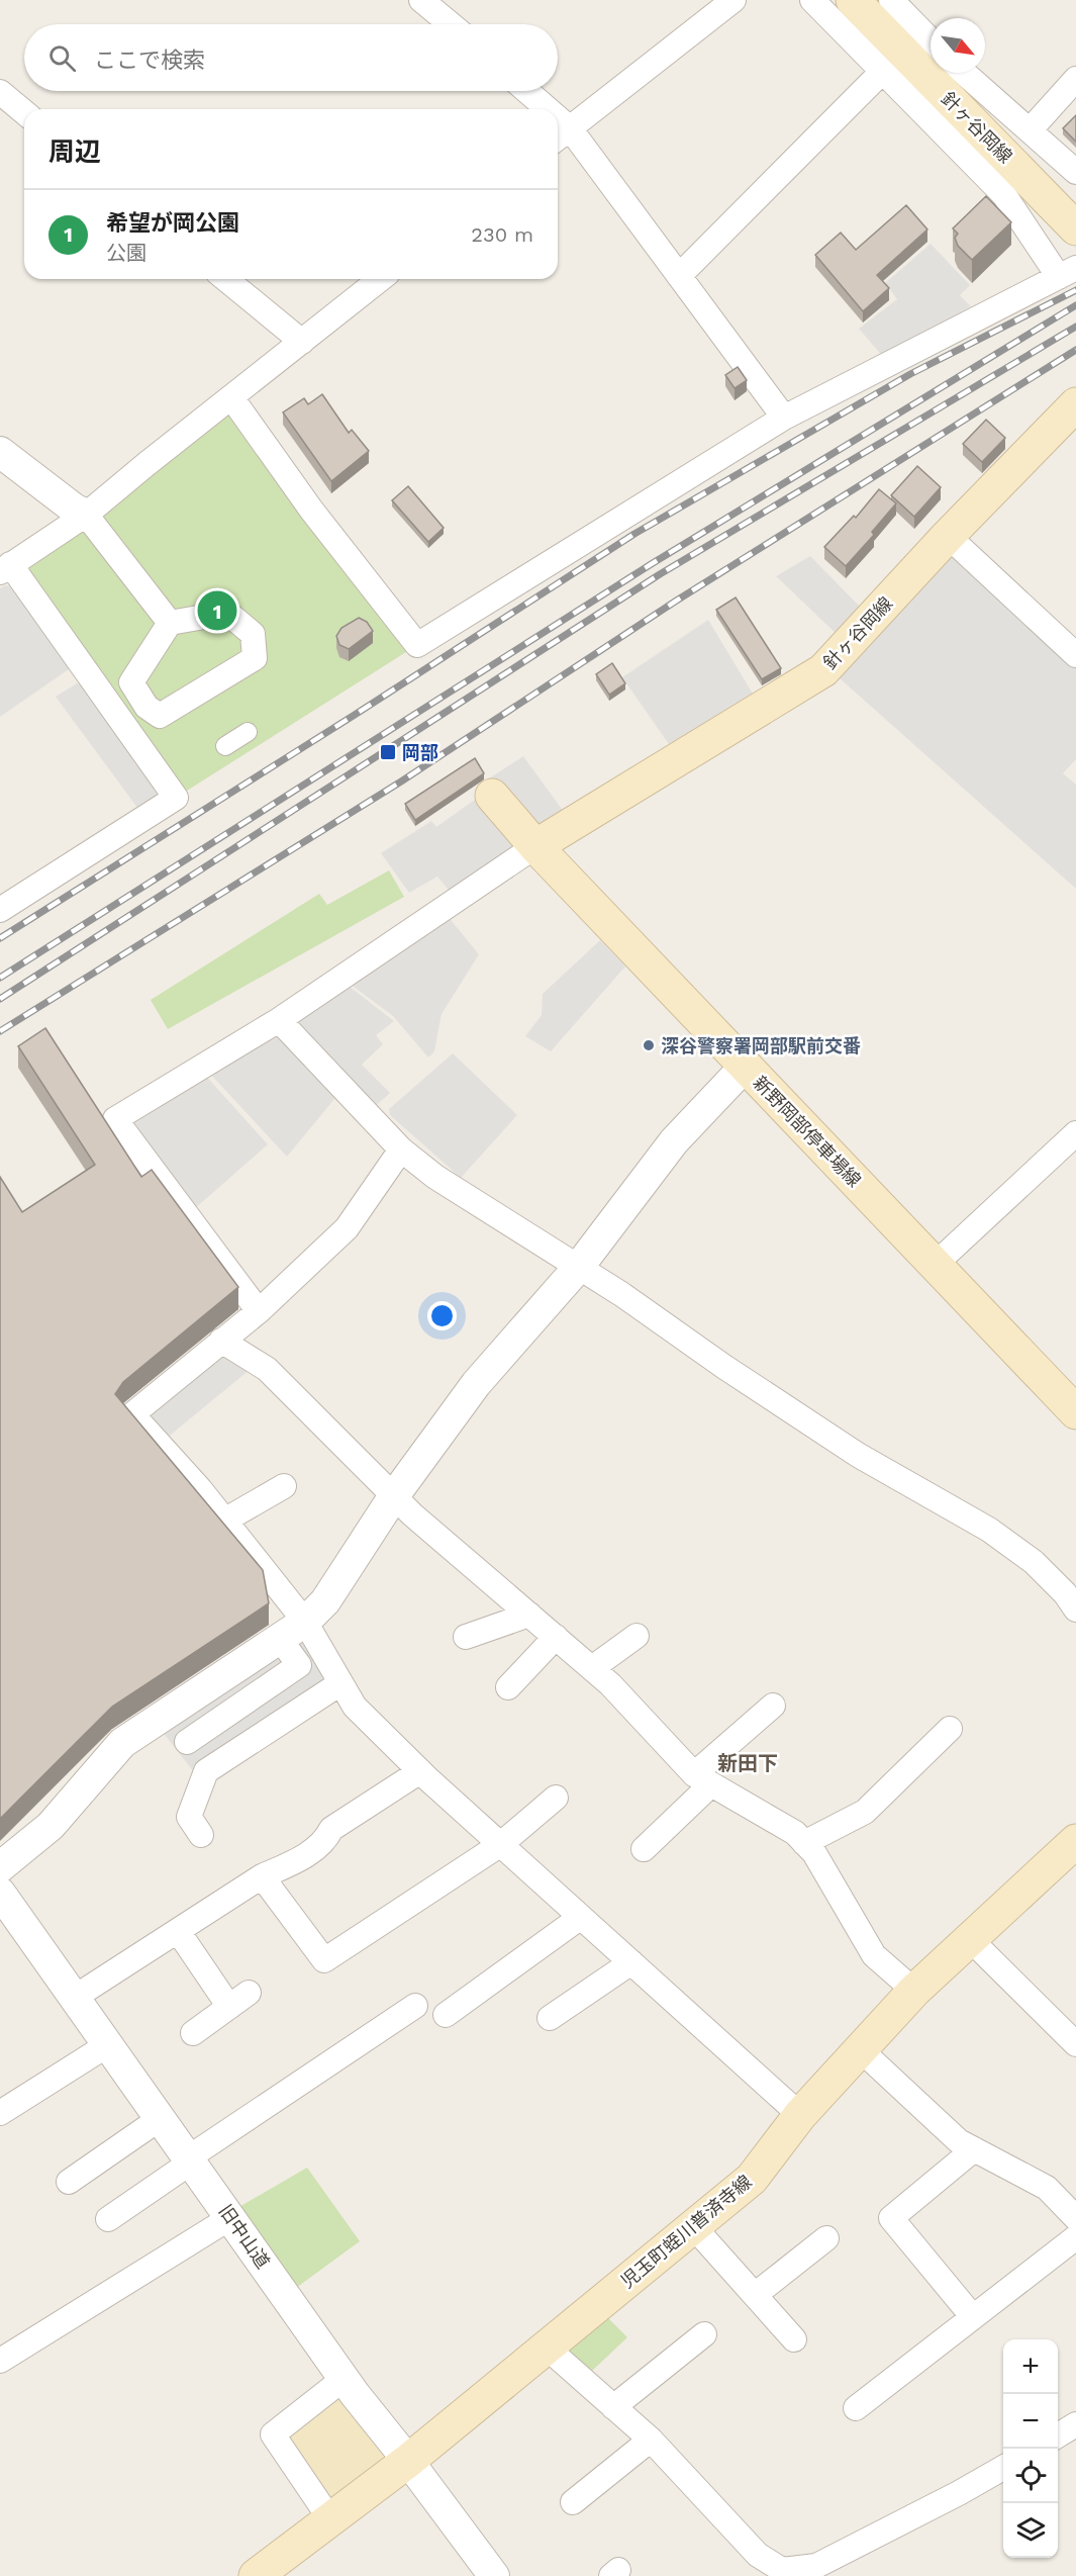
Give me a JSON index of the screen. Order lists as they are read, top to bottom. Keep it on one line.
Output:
{"streets":{"main road":["針ヶ谷岡線","新野岡部停車場線","児玉町蛭川普済寺線"],"street":["旧中山道"]},"crossings":[["針ヶ谷岡線","新野岡部停車場線"],["児玉町蛭川普済寺線","旧中山道"]],"districts":["新田下"],"places":{"transit":["岡部"],"other":["深谷警察署岡部駅前交番"]},"north":"bottom right","page":{"search":"ここで検索","heading":"周辺","list":[{"mark":"1","name":"希望が岡公園","note":"公園","value":"230 m"}],"pins":"1","map_buttons":["+","−"]}}
